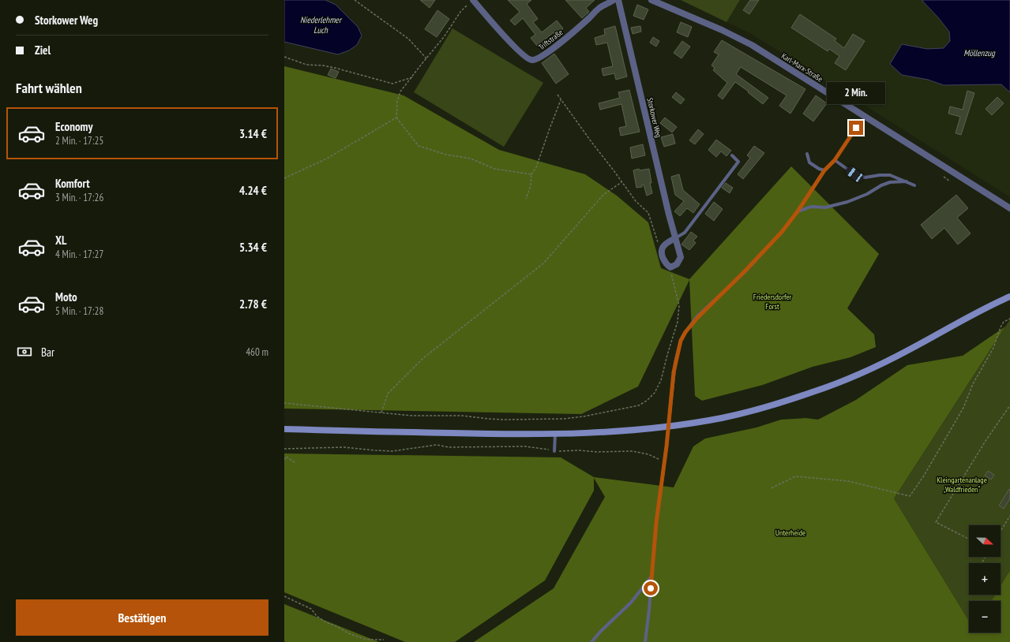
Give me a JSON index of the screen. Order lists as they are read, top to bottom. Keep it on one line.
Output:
{"streets":{"street":["Triftstraße","Karl-Marx-Straße","Storkower Weg"]},"water":["Niederlehmer Luch","Möllenzug"],"parks":["Friedersdorfer Forst","Kleingartenanlage „Waldfrieden“","Unterheide"],"north":"right","page":{"banner":["Storkower Weg","Ziel"],"heading":"Fahrt wählen","bubble":"2 Min.","list":[{"name":"Economy","note":"2 Min. · 17:25","value":"3.14 €"},{"name":"Komfort","note":"3 Min. · 17:26","value":"4.24 €"},{"name":"XL","note":"4 Min. · 17:27","value":"5.34 €"},{"name":"Moto","note":"5 Min. · 17:28","value":"2.78 €"}],"pay":["Bar","460 m"],"map_buttons":["+","−"],"buttons":"Bestätigen"}}
